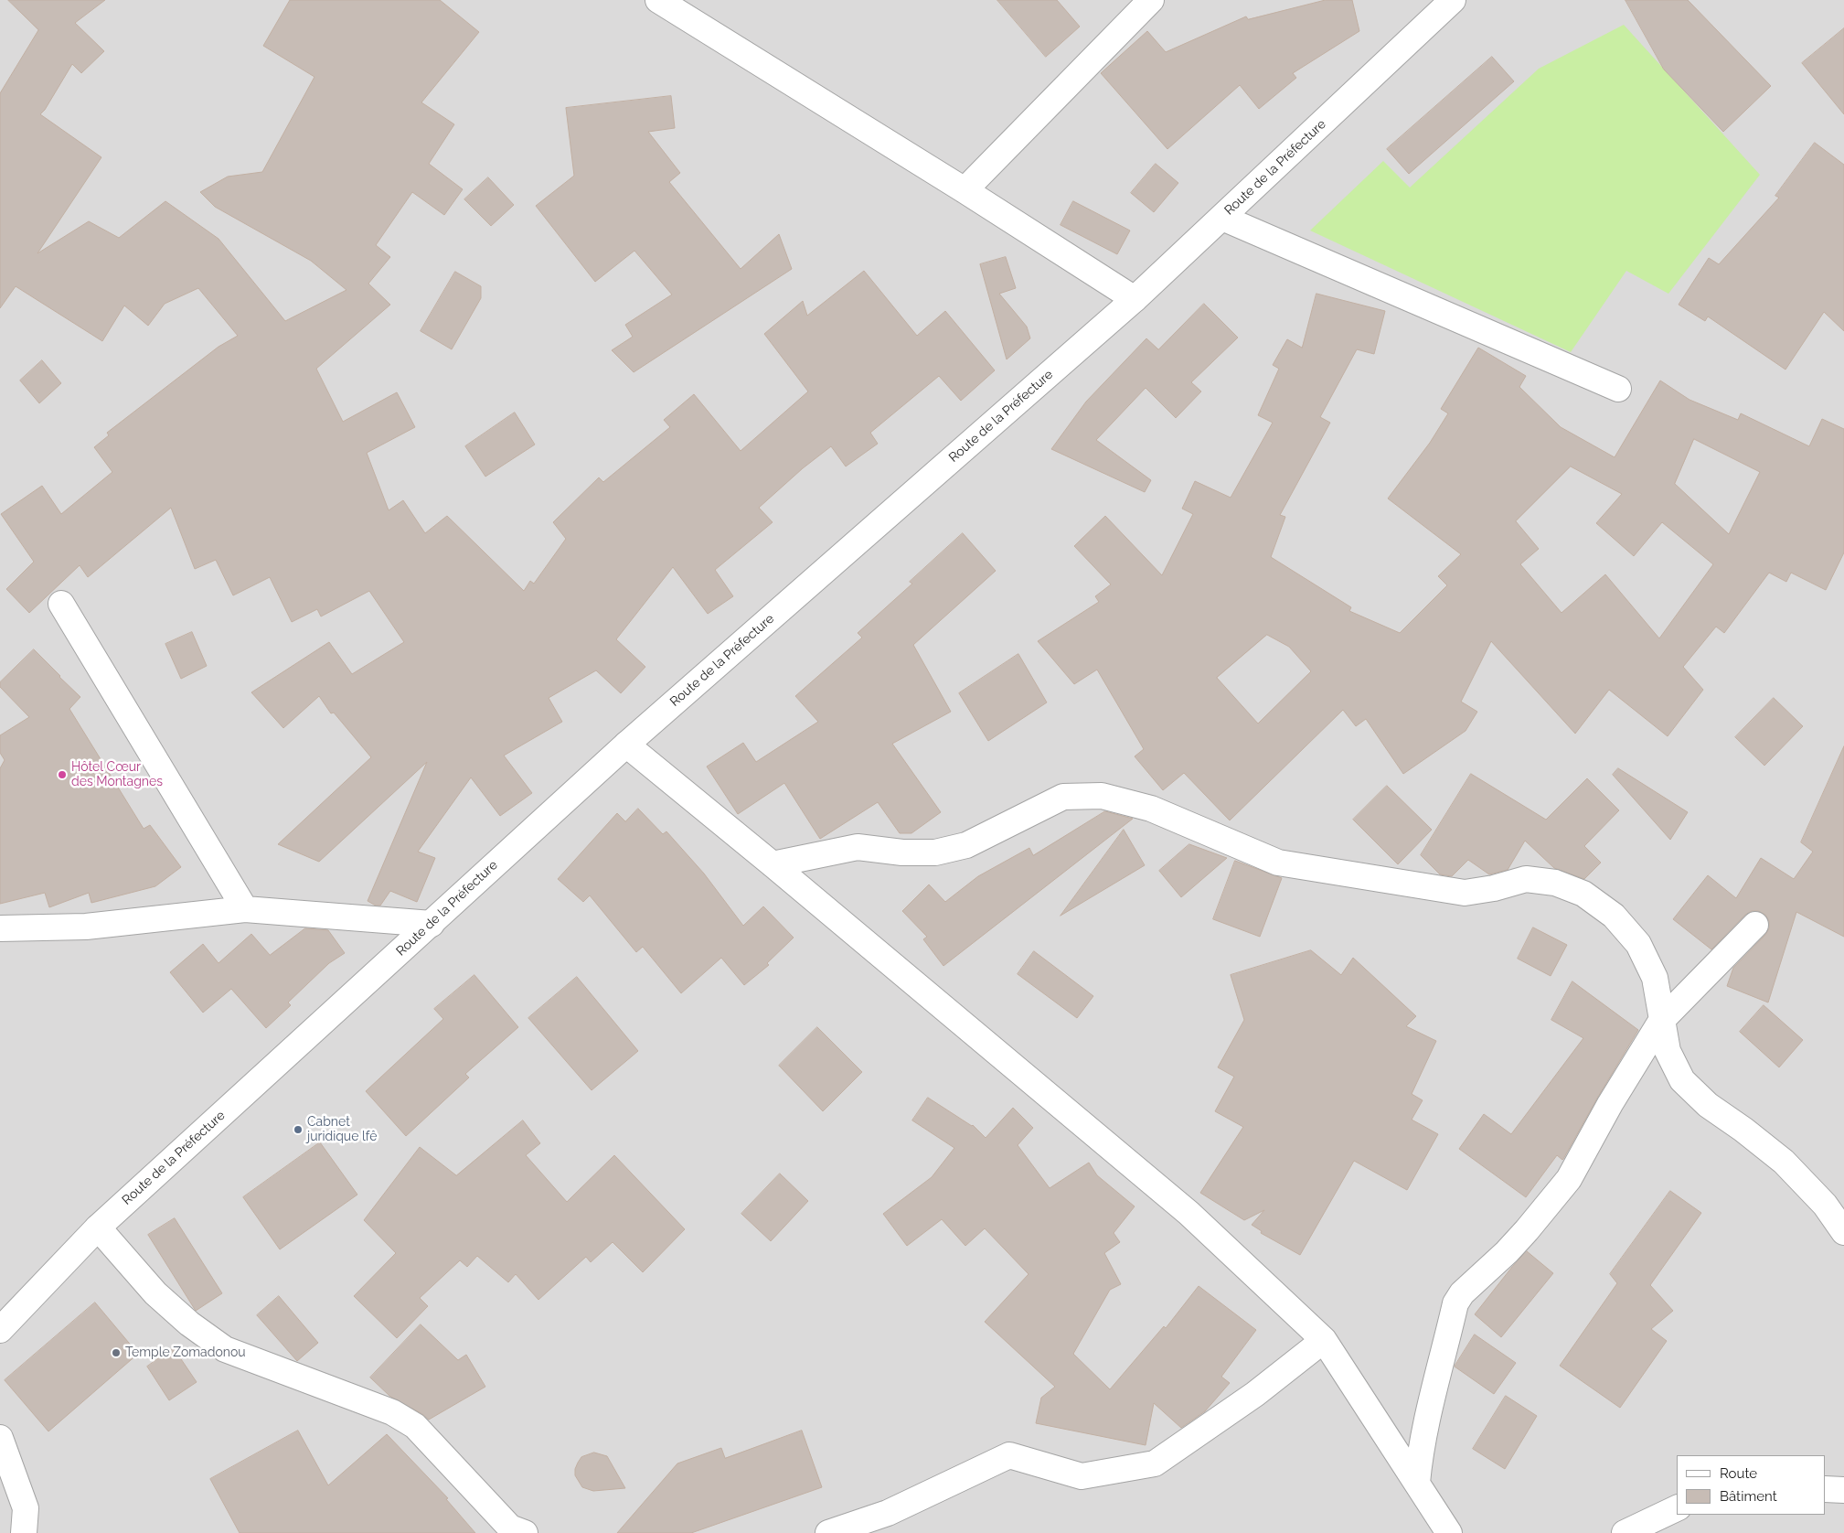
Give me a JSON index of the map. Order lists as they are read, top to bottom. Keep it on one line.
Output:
{"streets":{"street":["Route de la Préfecture"]},"places":["Hôtel Cœur des Montagnes","Cabnet juridique lfê","Temple Zomadonou"],"legend":["Route","Bâtiment"]}
